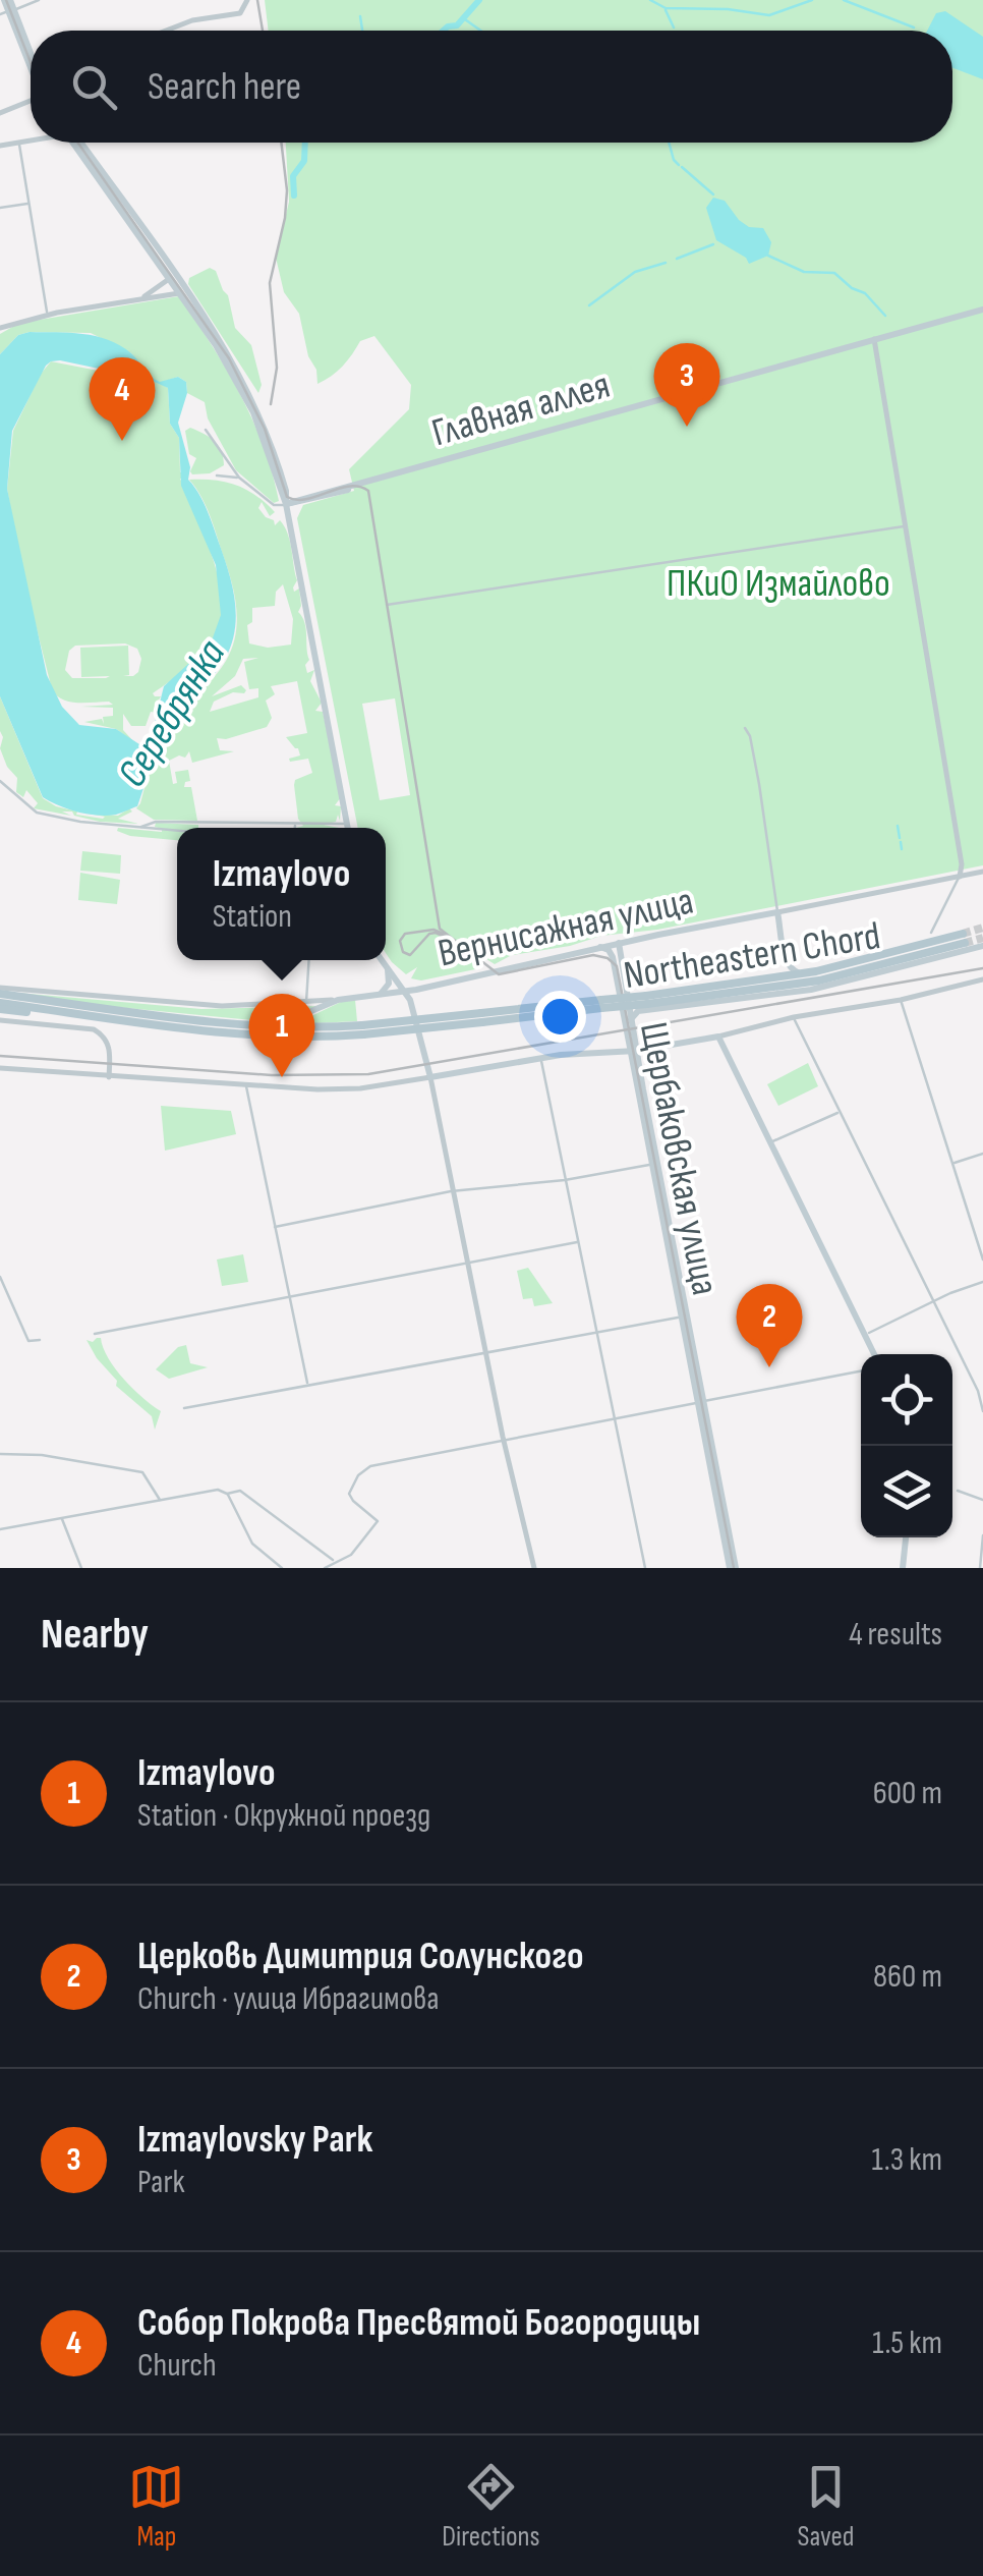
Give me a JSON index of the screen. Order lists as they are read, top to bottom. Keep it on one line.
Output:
{"streets":{"main road":["Главная аллея","Вернисажная улица","Northeastern Chord","Щербаковская улица"]},"crossings":[["Вернисажная улица","Northeastern Chord"],["Вернисажная улица","Щербаковская улица"]],"water":["Серебрянка"],"parks":["ПКиО Измайлово"],"page":{"search":"Search here","pins":["3","4","1","2"],"popup":["Izmaylovo","Station"],"heading":["Nearby","4 results"],"list":[{"mark":"1","name":"Izmaylovo","note":"Station · Окружной проезд","value":"600 m"},{"mark":"2","name":"Церковь Димитрия Солунского","note":"Church · улица Ибрагимова","value":"860 m"},{"mark":"3","name":"Izmaylovsky Park","note":"Park","value":"1.3 km"},{"mark":"4","name":"Собор Покрова Пресвятой Богородицы","note":"Church","value":"1.5 km"}],"nav":["Map","Directions","Saved"]}}
